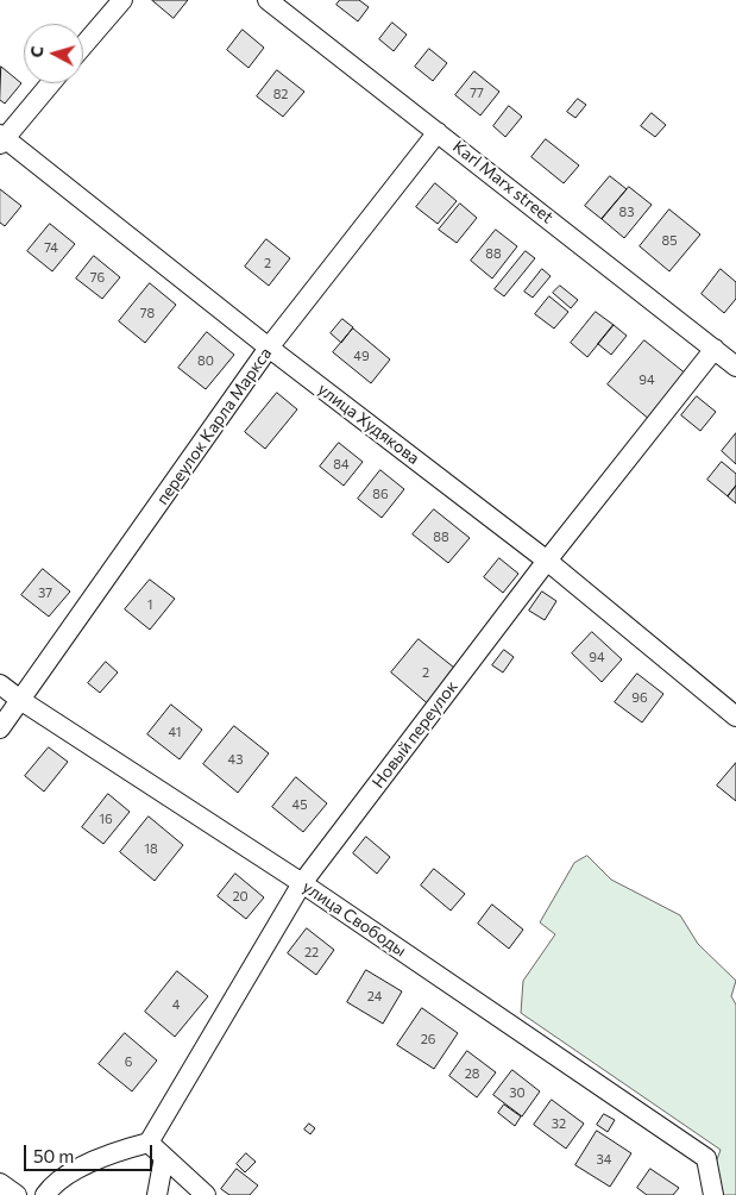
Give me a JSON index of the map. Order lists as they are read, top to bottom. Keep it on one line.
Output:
{"streets":{"street":["Karl Marx street","улица Худякова","переулок Карла Маркса","Новый переулок","улица Свободы"]},"crossings":[["Karl Marx street","переулок Карла Маркса"],["Karl Marx street","Новый переулок"],["улица Худякова","переулок Карла Маркса"],["улица Худякова","Новый переулок"],["переулок Карла Маркса","улица Свободы"],["Новый переулок","улица Свободы"]],"house_numbers":["77","82","83","85","74","88","2","76","78","49","80","94","84","86","88","37","1","94","2","96","41","43","45","16","18","20","22","24","4","26","6","28","30","32","34"],"scale_bar":"50 m","north":"left"}
